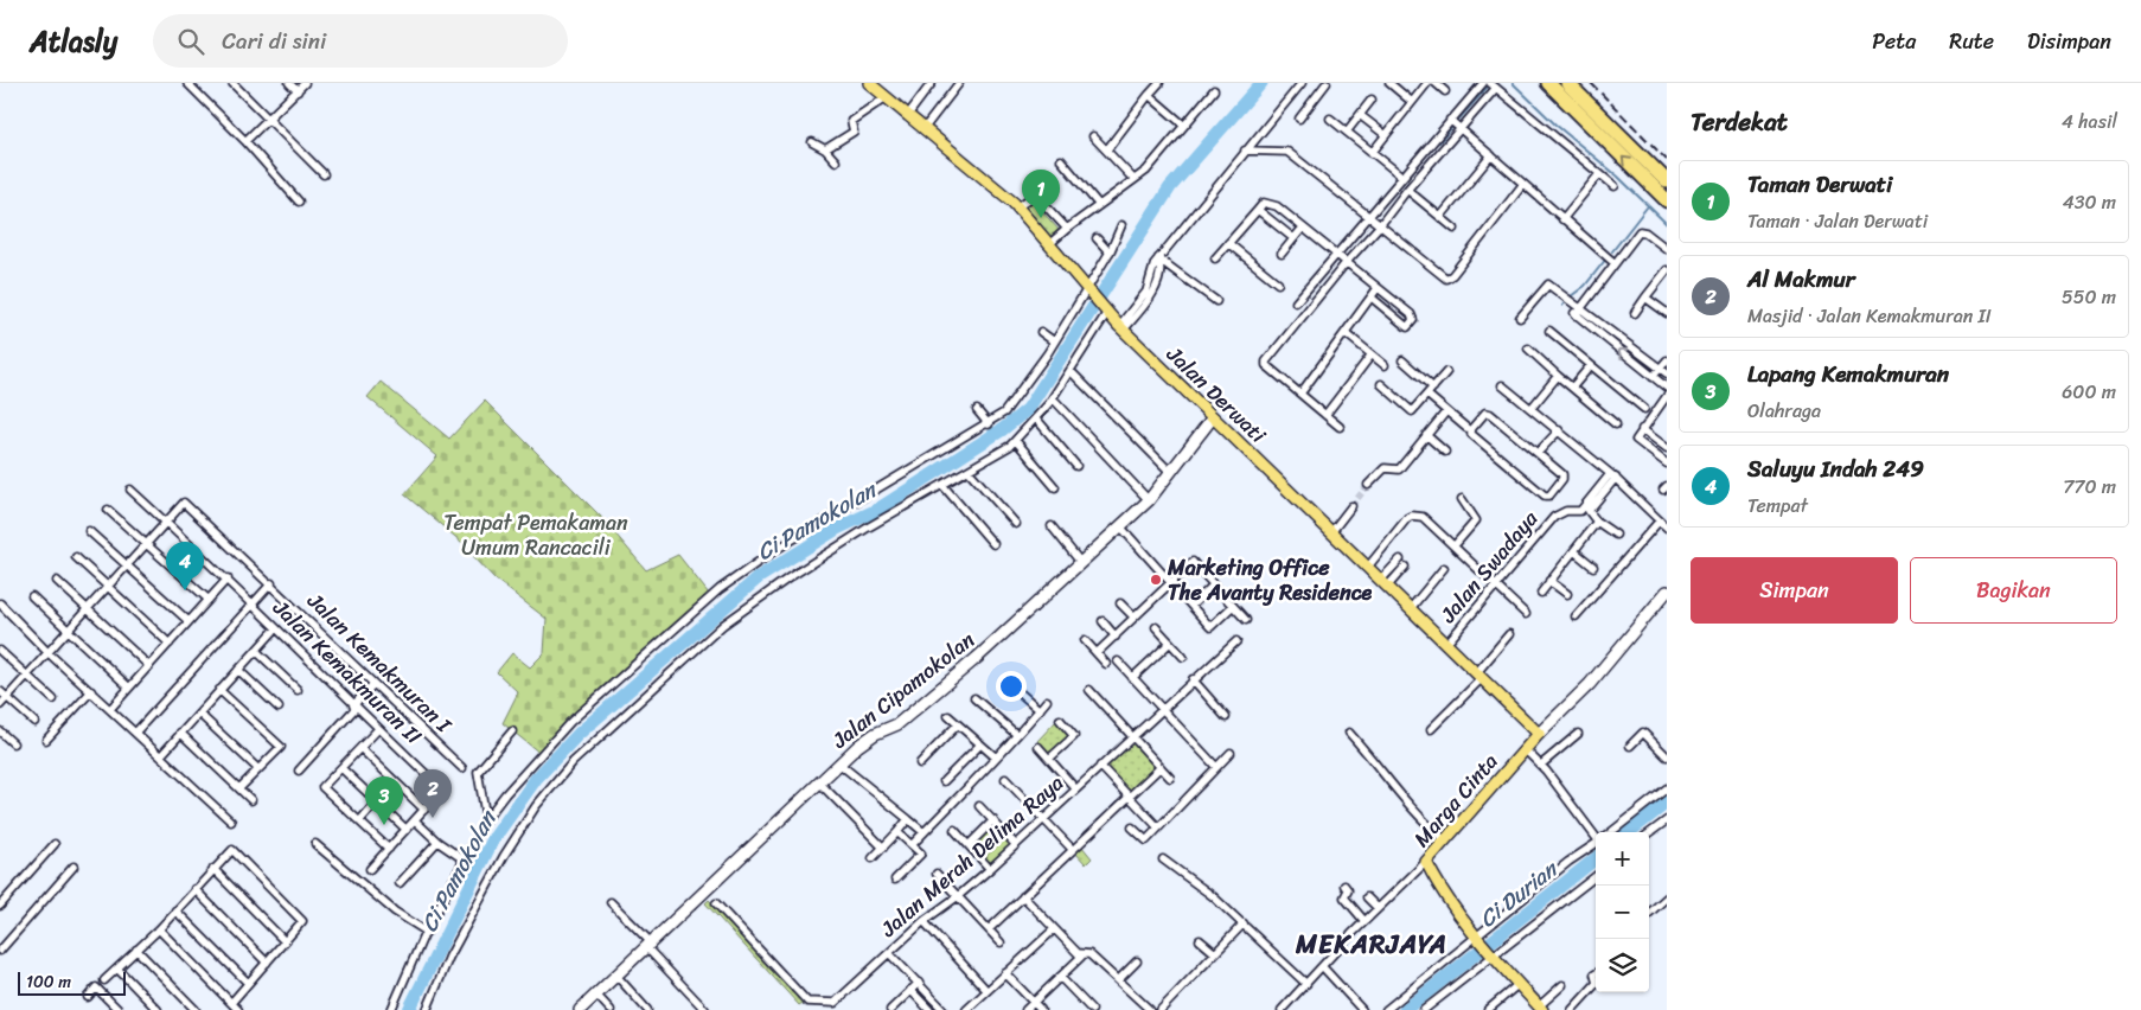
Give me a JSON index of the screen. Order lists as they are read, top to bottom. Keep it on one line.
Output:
{"streets":{"main road":["Jalan Derwati","Marga Cinta"],"street":["Jalan Swadaya","Jalan Kemakmuran I","Jalan Kemakmuran II","Jalan Cipamokolan","Jalan Merah Delima Raya"]},"crossings":[["Jalan Derwati","Jalan Swadaya"],["Jalan Derwati","Jalan Cipamokolan"],["Jalan Derwati","Marga Cinta"],["Jalan Kemakmuran I","Jalan Kemakmuran II"]],"districts":["MEKARJAYA"],"water":["Ci Pamokolan","Ci Durian"],"parks":["Tempat Pemakaman Umum Rancacili"],"places":["Marketing Office The Avanty Residence"],"scale_bar":"100 m","page":{"header":"Atlasly","search":"Cari di sini","nav":["Peta","Rute","Disimpan"],"heading":["Terdekat","4 hasil"],"list":[{"mark":"1","name":"Taman Derwati","note":"Taman · Jalan Derwati","value":"430 m"},{"mark":"2","name":"Al Makmur","note":"Masjid · Jalan Kemakmuran II","value":"550 m"},{"mark":"3","name":"Lapang Kemakmuran","note":"Olahraga","value":"600 m"},{"mark":"4","name":"Saluyu Indah 249","note":"Tempat","value":"770 m"}],"pins":["1","4","2","3"],"buttons":["Simpan","Bagikan"],"map_buttons":["+","−"],"scale":"100 m"}}
